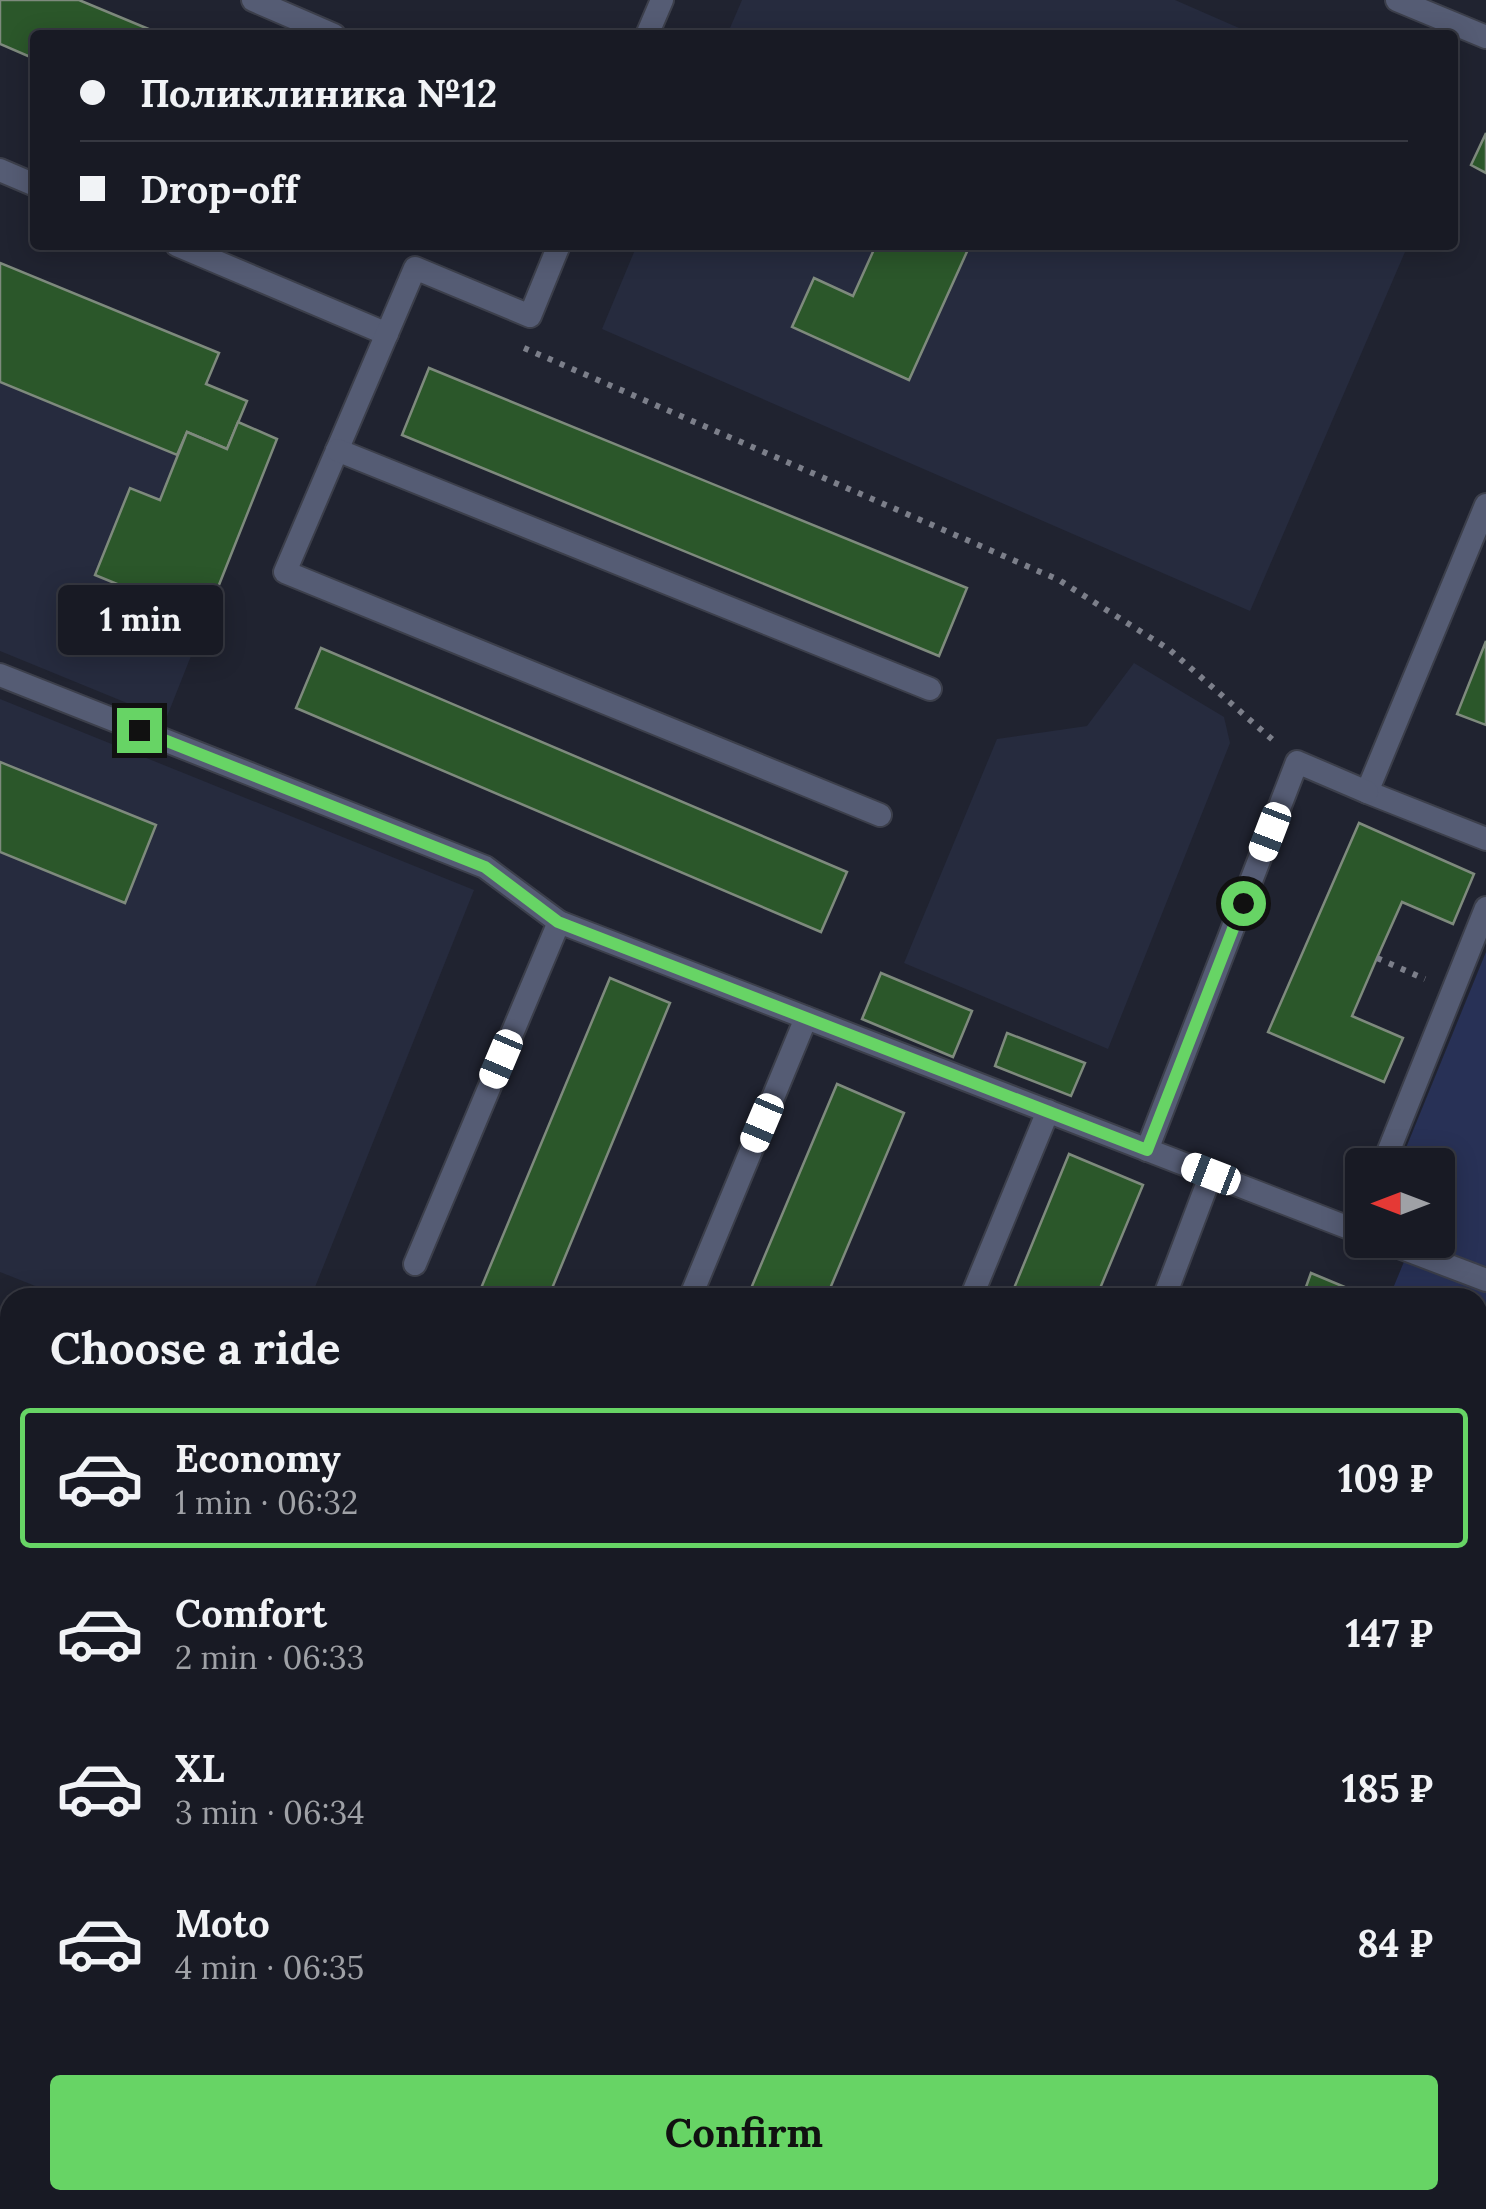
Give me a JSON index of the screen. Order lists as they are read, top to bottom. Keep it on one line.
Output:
{"north":"left","page":{"banner":["Поликлиника №12","Drop-off"],"bubble":"1 min","heading":"Choose a ride","list":[{"name":"Economy","note":"1 min · 06:32","value":"109 ₽"},{"name":"Comfort","note":"2 min · 06:33","value":"147 ₽"},{"name":"XL","note":"3 min · 06:34","value":"185 ₽"},{"name":"Moto","note":"4 min · 06:35","value":"84 ₽"}],"buttons":"Confirm"}}
